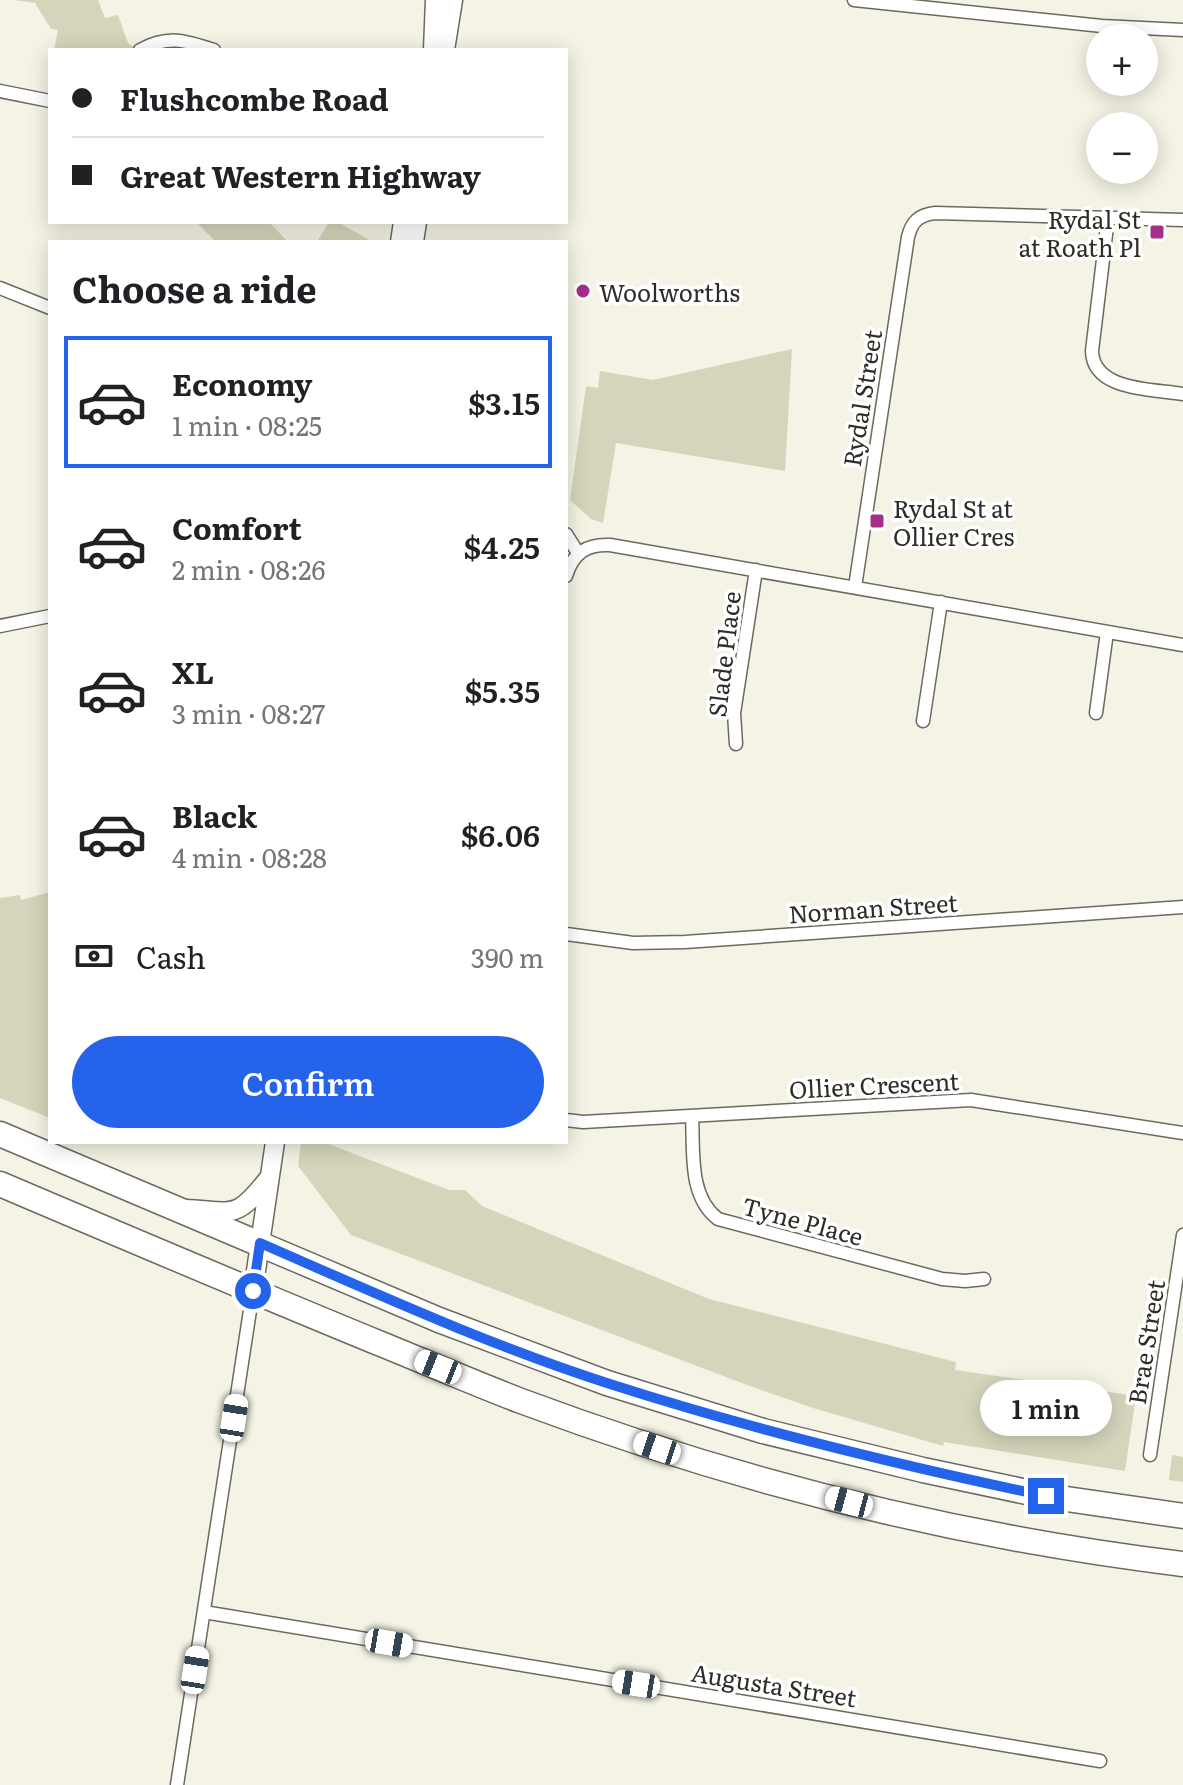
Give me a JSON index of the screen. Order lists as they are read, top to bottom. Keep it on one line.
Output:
{"streets":{"street":["Rydal Street","Slade Place","Norman Street","Ollier Crescent","Tyne Place","Brae Street","Augusta Street"]},"crossings":[["Ollier Crescent","Tyne Place"]],"places":{"transit":["Rydal St at Roath Pl","Rydal St at Ollier Cres"],"other":["Woolworths"]},"page":{"map_buttons":["+","−"],"banner":["Flushcombe Road","Great Western Highway"],"heading":"Choose a ride","list":[{"name":"Economy","note":"1 min · 08:25","value":"$3.15"},{"name":"Comfort","note":"2 min · 08:26","value":"$4.25"},{"name":"XL","note":"3 min · 08:27","value":"$5.35"},{"name":"Black","note":"4 min · 08:28","value":"$6.06"}],"pay":["Cash","390 m"],"buttons":"Confirm","bubble":"1 min"}}
